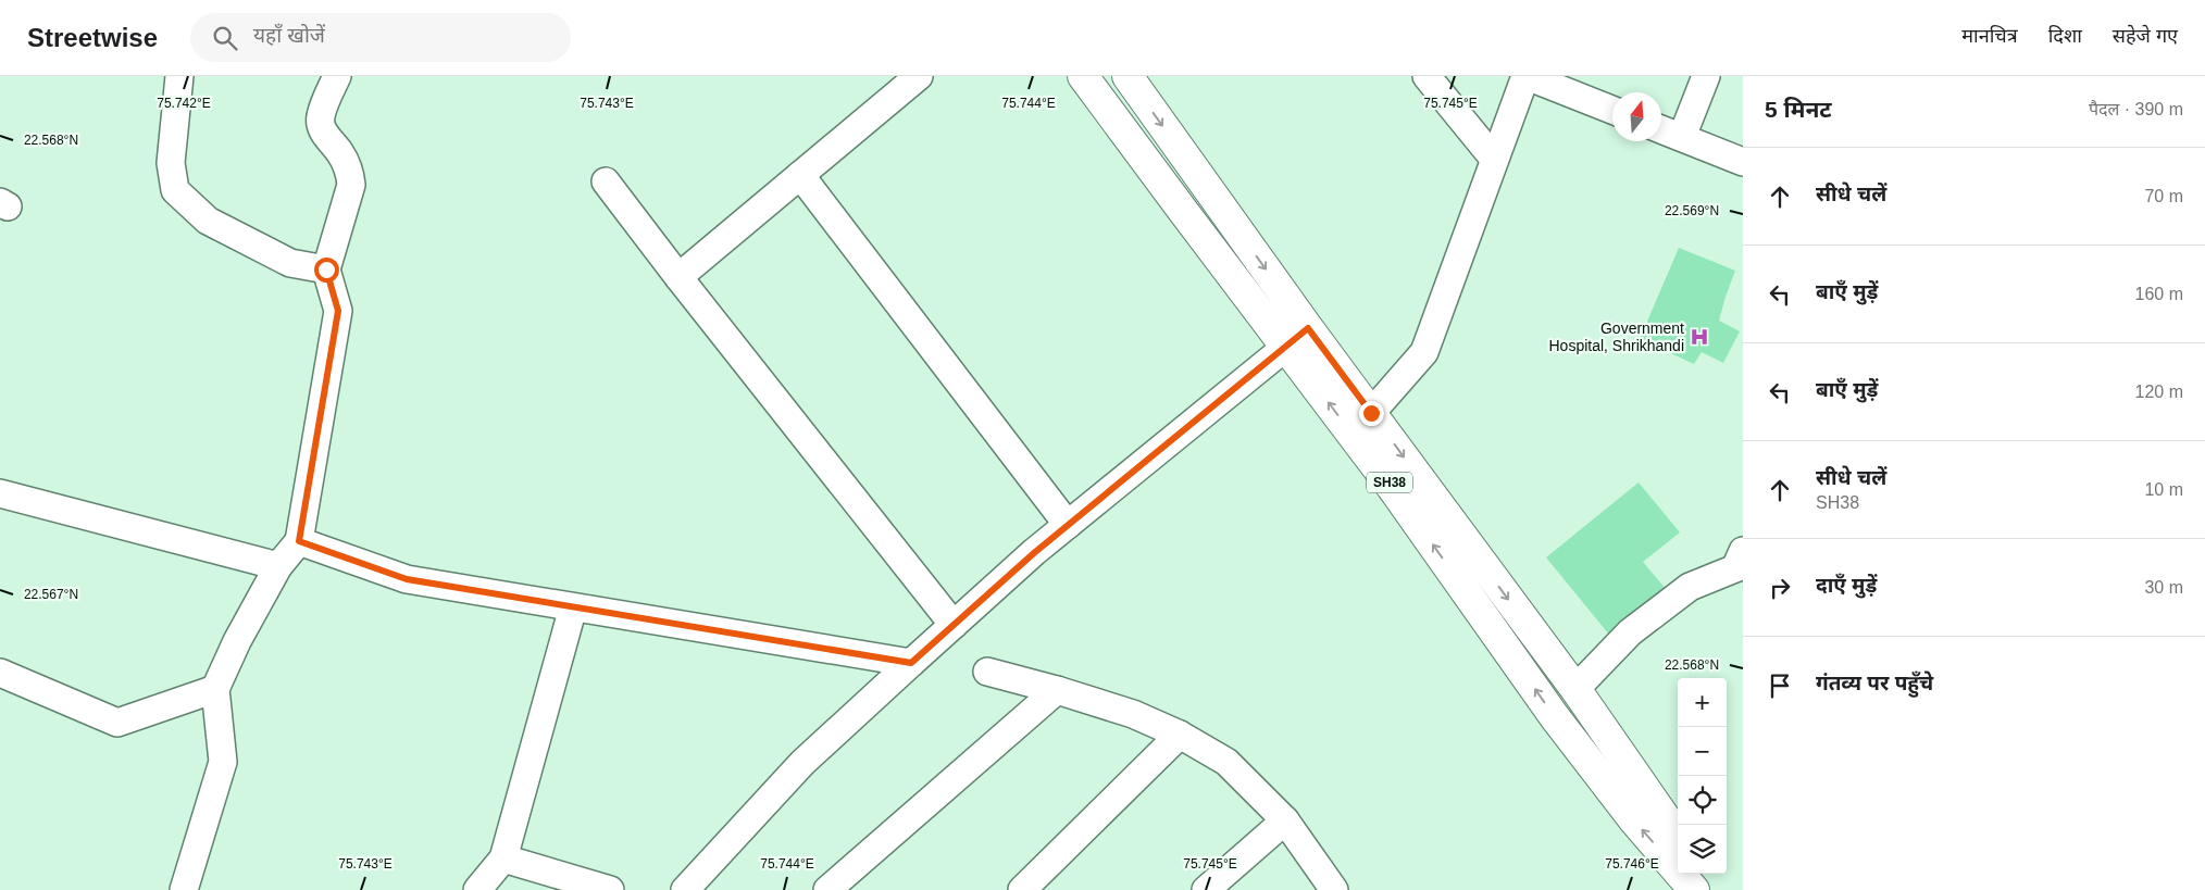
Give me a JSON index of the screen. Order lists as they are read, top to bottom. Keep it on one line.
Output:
{"streets":{"main road":["SH38"]},"places":{"hospital":["Government Hospital, Shrikhandi"]},"north":"top","page":{"header":"Streetwise","search":"यहाँ खोजें","nav":["मानचित्र","दिशा","सहेजे गए"],"heading":["5 मिनट","पैदल · 390 m"],"list":[["सीधे चलें","70 m"],["बाएँ मुड़ें","160 m"],["बाएँ मुड़ें","120 m"],["सीधे चलें","SH38","10 m"],["दाएँ मुड़ें","30 m"],"गंतव्य पर पहुँचे"],"map_buttons":["+","−"]},"coordinates":["75.742°E","75.743°E","75.744°E","75.745°E","22.568°N","22.569°N","22.567°N","75.746°E"]}
